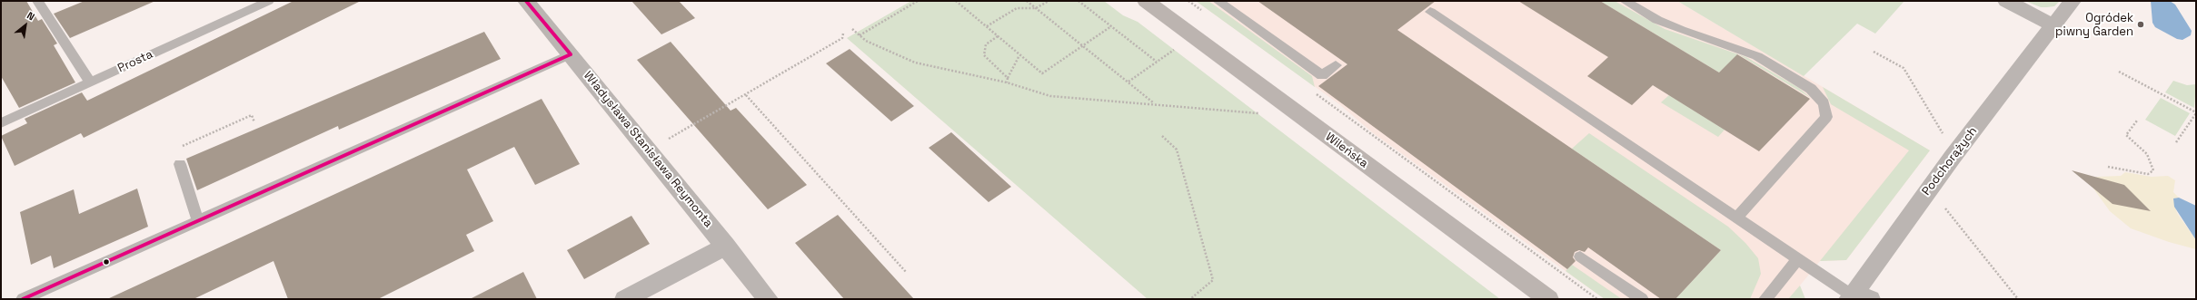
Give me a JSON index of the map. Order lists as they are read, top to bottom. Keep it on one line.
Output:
{"streets":{"street":["Władysława Stanisława Reymonta","Wileńska","Podchorążych"],"lane":["Prosta"]},"places":["Ogródek piwny Garden"],"north":"top right"}
